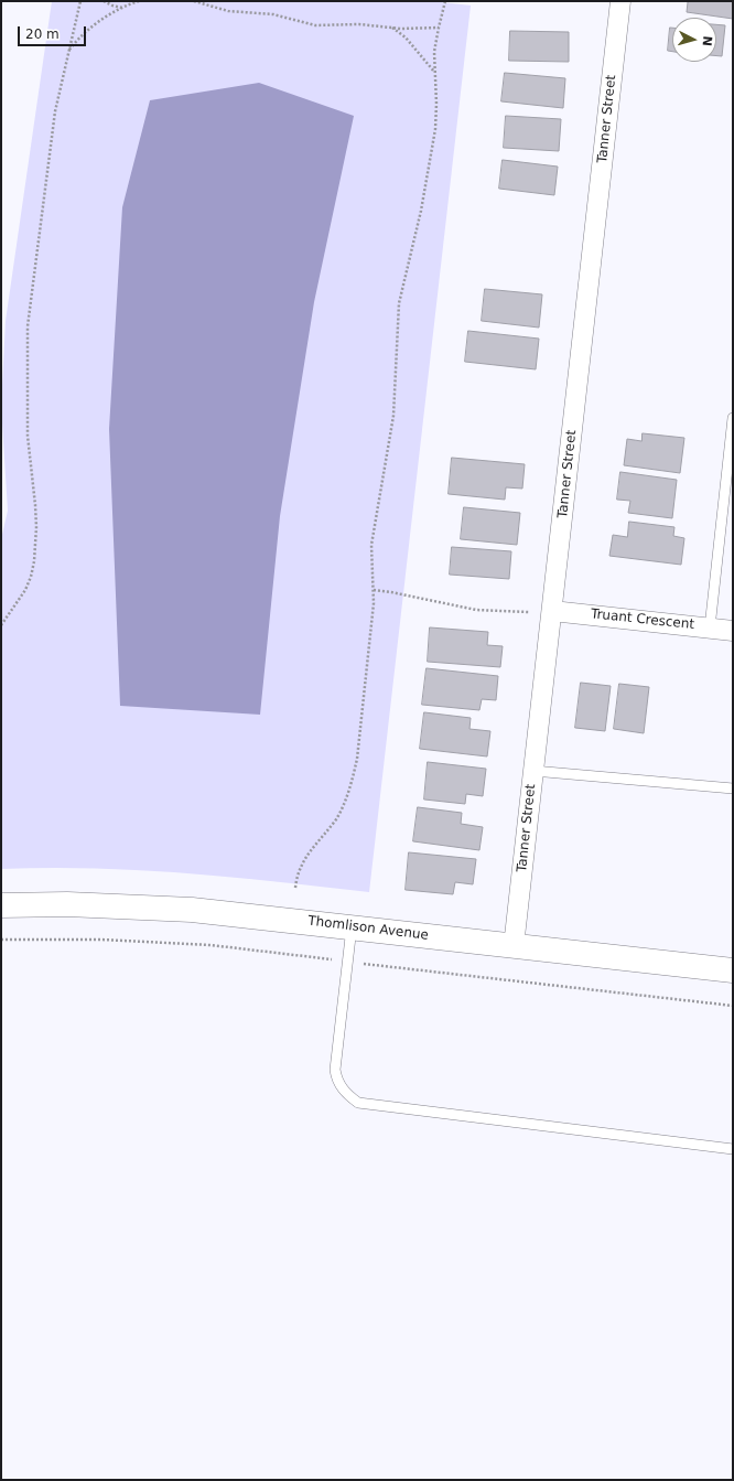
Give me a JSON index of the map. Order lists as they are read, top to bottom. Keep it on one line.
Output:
{"streets":{"street":["Tanner Street","Truant Crescent","Thomlison Avenue"]},"crossings":[["Tanner Street","Truant Crescent"],["Tanner Street","Thomlison Avenue"]],"scale_bar":"20 m","north":"right"}
